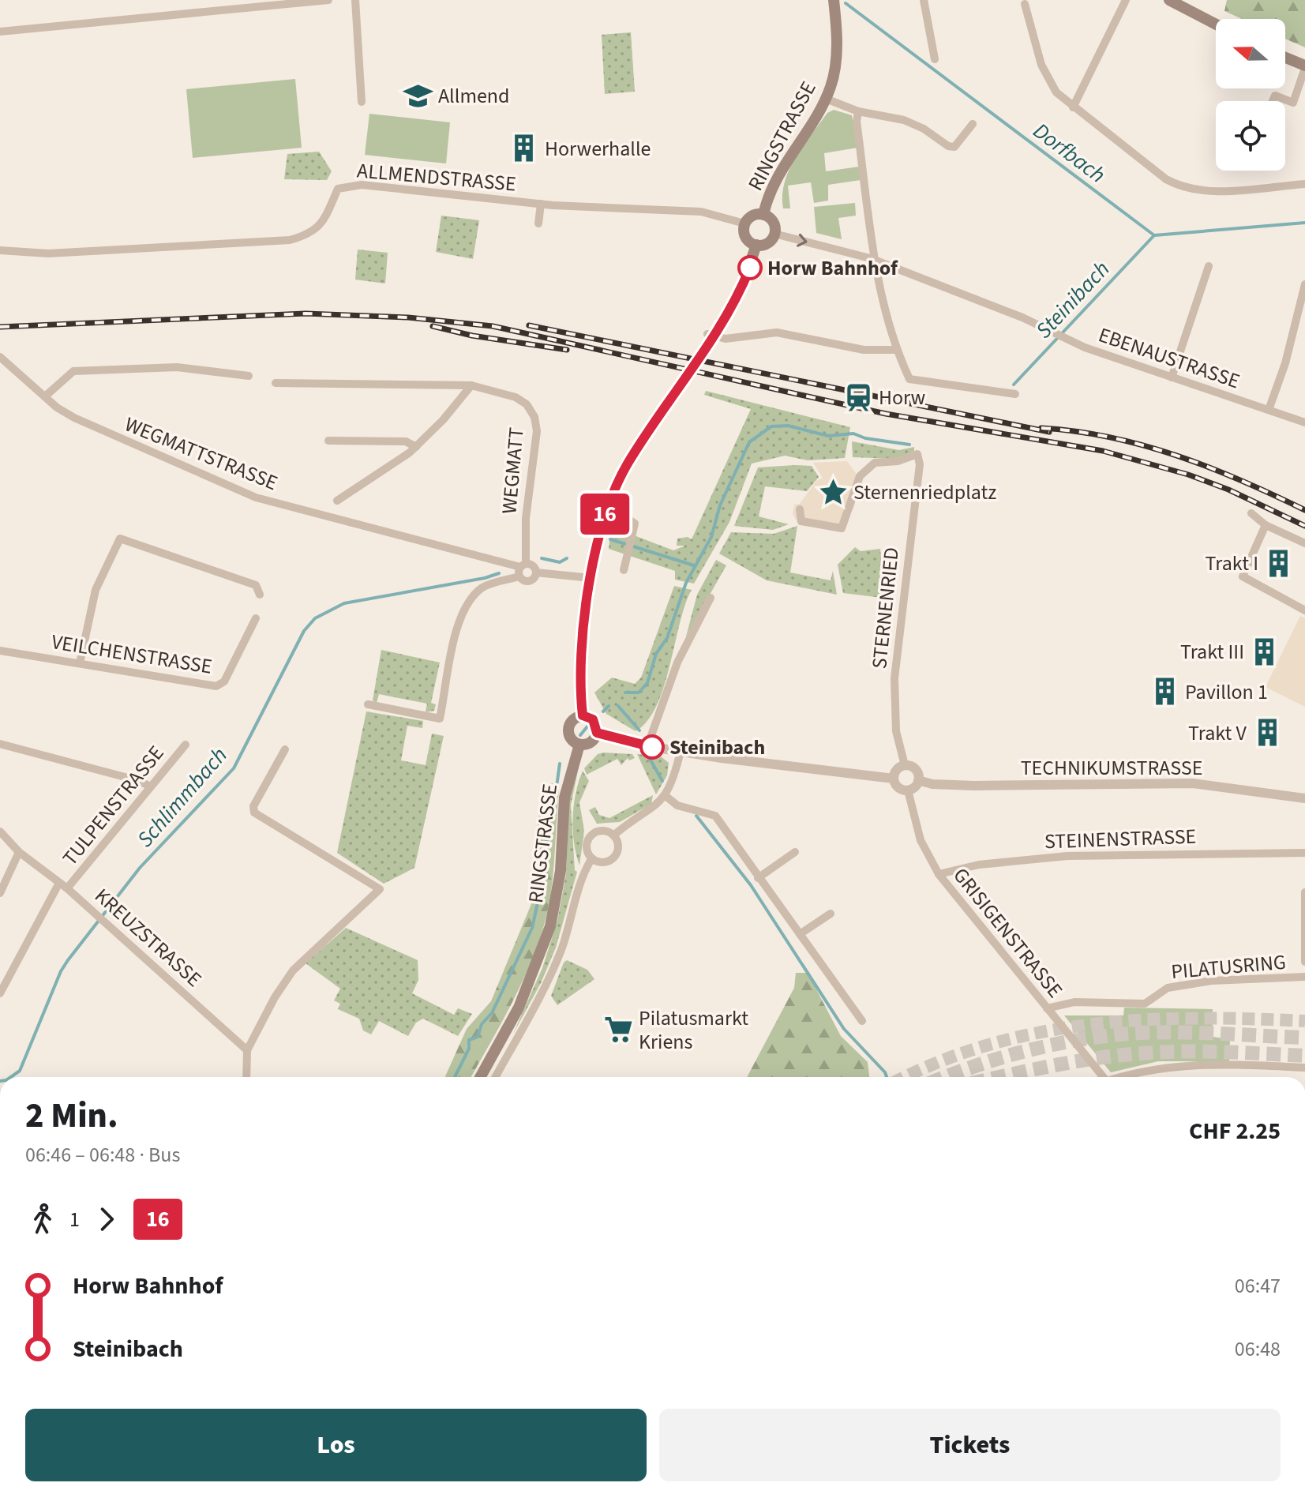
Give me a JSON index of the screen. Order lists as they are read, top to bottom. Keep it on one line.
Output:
{"streets":{"main road":["RINGSTRASSE"],"street":["ALLMENDSTRASSE","EBENAUSTRASSE","WEGMATTSTRASSE","WEGMATT","STERNENRIED","VEILCHENSTRASSE","TECHNIKUMSTRASSE","TULPENSTRASSE","STEINENSTRASSE","GRISIGENSTRASSE","KREUZSTRASSE","PILATUSRING"]},"crossings":[["RINGSTRASSE","ALLMENDSTRASSE"],["RINGSTRASSE","EBENAUSTRASSE"],["ALLMENDSTRASSE","EBENAUSTRASSE"],["WEGMATTSTRASSE","WEGMATT"],["STERNENRIED","TECHNIKUMSTRASSE"],["STERNENRIED","GRISIGENSTRASSE"],["TECHNIKUMSTRASSE","GRISIGENSTRASSE"],["TULPENSTRASSE","KREUZSTRASSE"],["STEINENSTRASSE","GRISIGENSTRASSE"],["GRISIGENSTRASSE","PILATUSRING"]],"water":["Dorfbach","Steinibach","Schlimmbach"],"places":{"school or university":["Allmend"],"building":["Horwerhalle","Trakt I","Trakt III","Pavillon 1","Trakt V"],"other":["Horw Bahnhof","Steinibach"],"station":["Horw"],"place":["Sternenriedplatz"],"supermarket":["Pilatusmarkt Kriens"]},"lines":["bus line 16"],"north":"left","page":{"on_map":"16","heading":["2 Min.","06:46 – 06:48 · Bus","CHF 2.25"],"legs":["1","16"],"list":[{"name":"Horw Bahnhof","value":"06:47"},{"name":"Steinibach","value":"06:48"}],"buttons":["Los","Tickets"]}}
